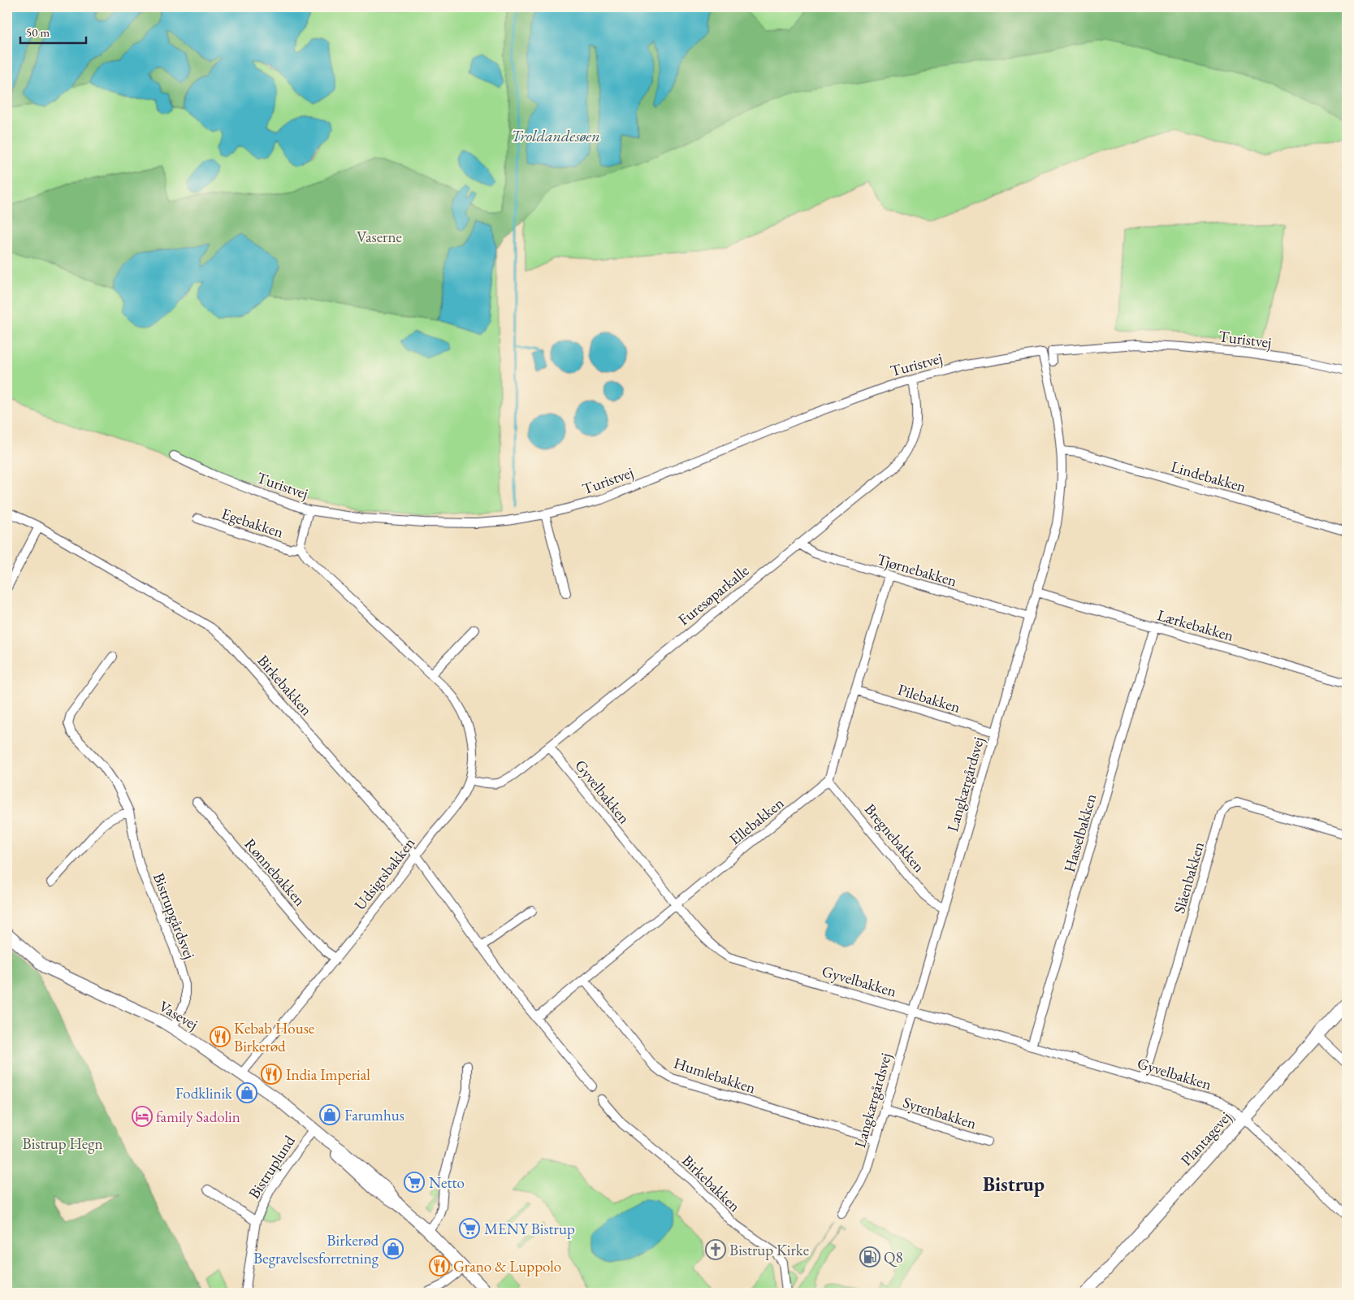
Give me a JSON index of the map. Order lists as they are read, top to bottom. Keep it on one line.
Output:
{"streets":{"street":["Turistvej","Lindebakken","Egebakken","Tjørnebakken","Furesøparkalle","Lærkebakken","Birkebakken","Pilebakken","Langkærgårdsvej","Gyvelbakken","Ellebakken","Hasselbakken","Bregnebakken","Rønnebakken","Udsigtsbakken","Slåenbakken","Bistrupgårdsvej","Vasevej","Humlebakken","Syrenbakken","Plantagevej","Bistruplund"]},"crossings":[["Turistvej","Furesøparkalle"],["Turistvej","Langkærgårdsvej"],["Lindebakken","Langkærgårdsvej"],["Egebakken","Udsigtsbakken"],["Tjørnebakken","Furesøparkalle"],["Tjørnebakken","Langkærgårdsvej"],["Furesøparkalle","Gyvelbakken"],["Furesøparkalle","Udsigtsbakken"],["Lærkebakken","Langkærgårdsvej"],["Lærkebakken","Hasselbakken"],["Birkebakken","Ellebakken"],["Birkebakken","Udsigtsbakken"],["Pilebakken","Langkærgårdsvej"],["Langkærgårdsvej","Gyvelbakken"],["Langkærgårdsvej","Bregnebakken"],["Langkærgårdsvej","Humlebakken"],["Langkærgårdsvej","Syrenbakken"],["Gyvelbakken","Ellebakken"],["Gyvelbakken","Hasselbakken"],["Gyvelbakken","Slåenbakken"],["Gyvelbakken","Plantagevej"],["Ellebakken","Bregnebakken"],["Ellebakken","Humlebakken"],["Rønnebakken","Udsigtsbakken"],["Udsigtsbakken","Vasevej"],["Bistrupgårdsvej","Vasevej"],["Vasevej","Bistruplund"]],"districts":["Bistrup"],"water":["Troldandesøen"],"parks":["Vaserne","Bistrup Hegn"],"places":{"restaurant":["Kebab House Birkerød","India Imperial","Grano & Luppolo"],"shop":["Fodklinik","Farumhus","Birkerød Begravelsesforretning"],"hotel":["family Sadolin"],"supermarket":["Netto","MENY Bistrup"],"church":["Bistrup Kirke"],"fuel station":["Q8"]},"scale_bar":"50 m"}
